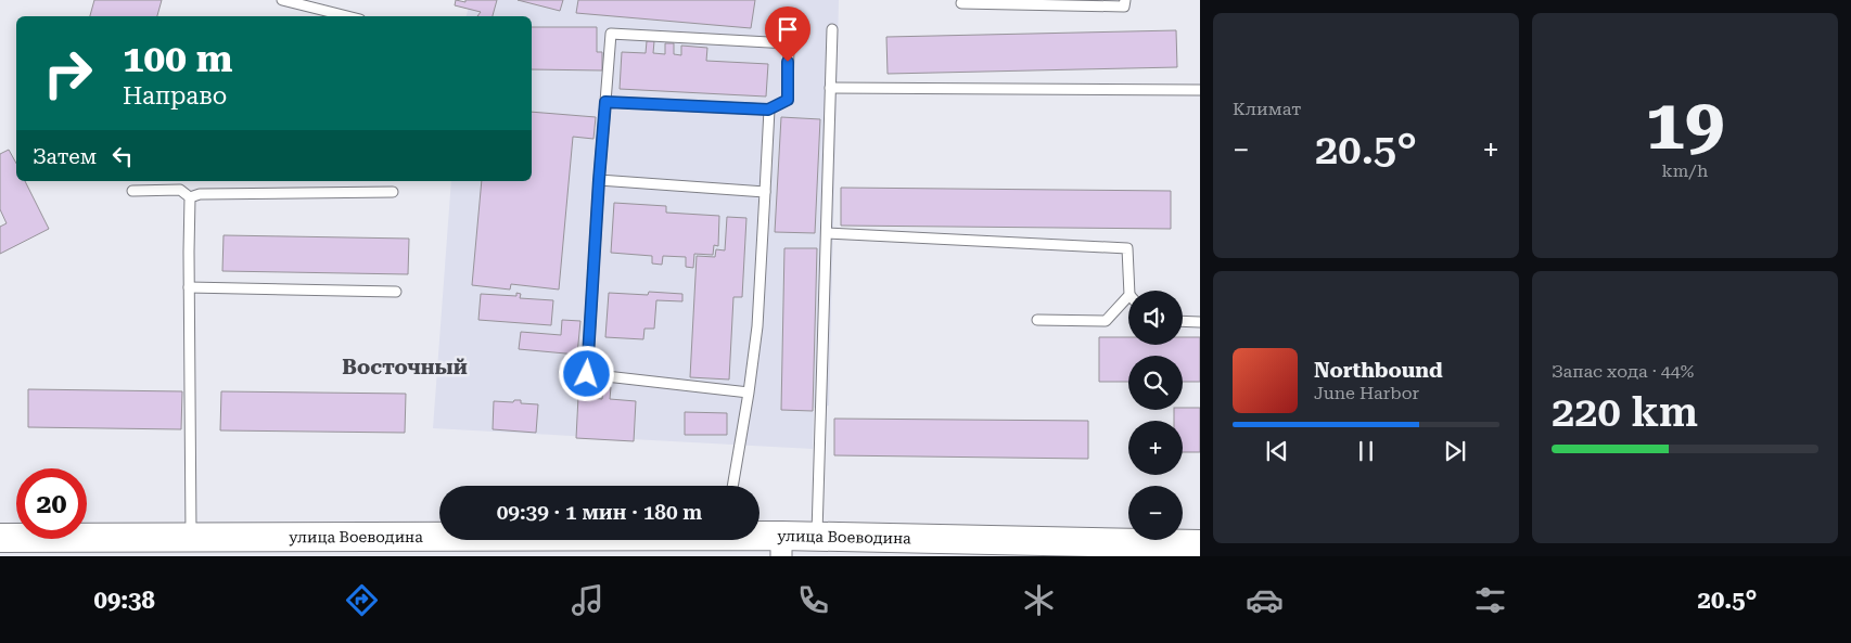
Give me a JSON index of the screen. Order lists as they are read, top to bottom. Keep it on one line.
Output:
{"streets":{"street":["улица Воеводина"]},"districts":["Восточный"],"page":{"tile":["Климат",["19","km/h"],["Запас хода · 44%","220 km"]],"turn":["100 m","Направо"],"heat":["−","20.5°","+"],"then":"Затем","map_buttons":["+","−"],"song":["Northbound","June Harbor"],"limit":"20","trip":"09:39 · 1 мин · 180 m","tabs":["09:38","20.5°"]}}
